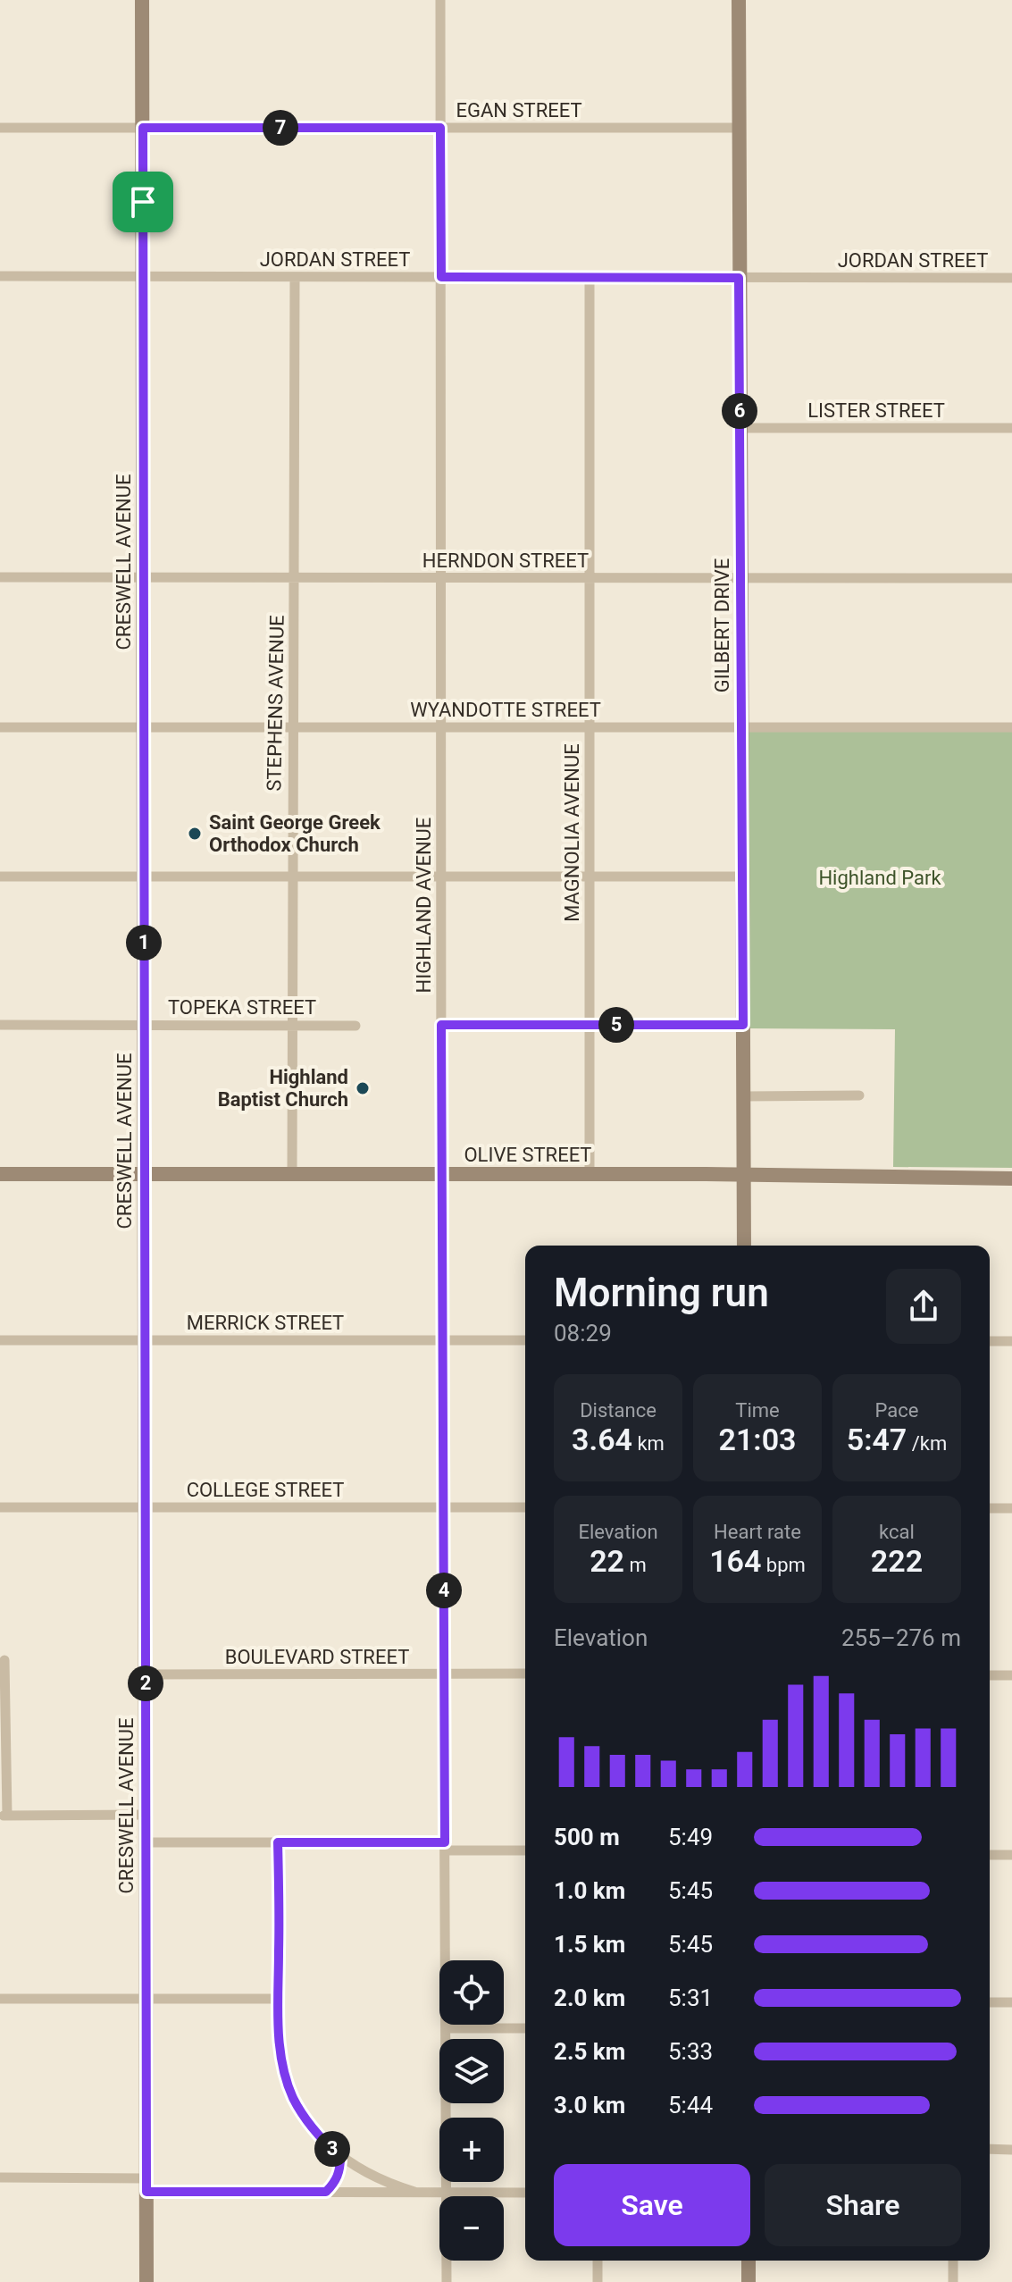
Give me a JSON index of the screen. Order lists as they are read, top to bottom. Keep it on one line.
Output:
{"streets":{"street":["EGAN STREET","JORDAN STREET","LISTER STREET","HERNDON STREET","CRESWELL AVENUE","GILBERT DRIVE","STEPHENS AVENUE","WYANDOTTE STREET","MAGNOLIA AVENUE","HIGHLAND AVENUE","TOPEKA STREET","OLIVE STREET","MERRICK STREET","COLLEGE STREET","BOULEVARD STREET"]},"crossings":[["EGAN STREET","CRESWELL AVENUE"],["EGAN STREET","GILBERT DRIVE"],["EGAN STREET","HIGHLAND AVENUE"],["JORDAN STREET","CRESWELL AVENUE"],["JORDAN STREET","GILBERT DRIVE"],["JORDAN STREET","STEPHENS AVENUE"],["JORDAN STREET","MAGNOLIA AVENUE"],["JORDAN STREET","HIGHLAND AVENUE"],["LISTER STREET","GILBERT DRIVE"],["HERNDON STREET","CRESWELL AVENUE"],["HERNDON STREET","GILBERT DRIVE"],["HERNDON STREET","STEPHENS AVENUE"],["HERNDON STREET","MAGNOLIA AVENUE"],["HERNDON STREET","HIGHLAND AVENUE"],["CRESWELL AVENUE","WYANDOTTE STREET"],["CRESWELL AVENUE","TOPEKA STREET"],["CRESWELL AVENUE","OLIVE STREET"],["CRESWELL AVENUE","MERRICK STREET"],["CRESWELL AVENUE","COLLEGE STREET"],["CRESWELL AVENUE","BOULEVARD STREET"],["GILBERT DRIVE","WYANDOTTE STREET"],["GILBERT DRIVE","OLIVE STREET"],["STEPHENS AVENUE","WYANDOTTE STREET"],["STEPHENS AVENUE","TOPEKA STREET"],["STEPHENS AVENUE","OLIVE STREET"],["WYANDOTTE STREET","MAGNOLIA AVENUE"],["WYANDOTTE STREET","HIGHLAND AVENUE"],["MAGNOLIA AVENUE","OLIVE STREET"],["HIGHLAND AVENUE","OLIVE STREET"],["HIGHLAND AVENUE","MERRICK STREET"],["HIGHLAND AVENUE","COLLEGE STREET"],["HIGHLAND AVENUE","BOULEVARD STREET"]],"parks":["Highland Park"],"places":["Saint George Greek Orthodox Church","Highland Baptist Church"],"page":{"pins":["7","6","1","5","4","2","3"],"heading":["Morning run","08:29"],"stats":[["Distance","3.64 km"],["Time","21:03"],["Pace","5:47 /km"],["Elevation","22 m"],["Heart rate","164 bpm"],["kcal","222"]],"chart":["Elevation","255–276 m"],"list":[{"name":"500 m","note":"5:49"},{"name":"1.0 km","note":"5:45"},{"name":"1.5 km","note":"5:45"},{"name":"2.0 km","note":"5:31"},{"name":"2.5 km","note":"5:33"},{"name":"3.0 km","note":"5:44"}],"map_buttons":["+","−"],"buttons":["Save","Share"]}}
